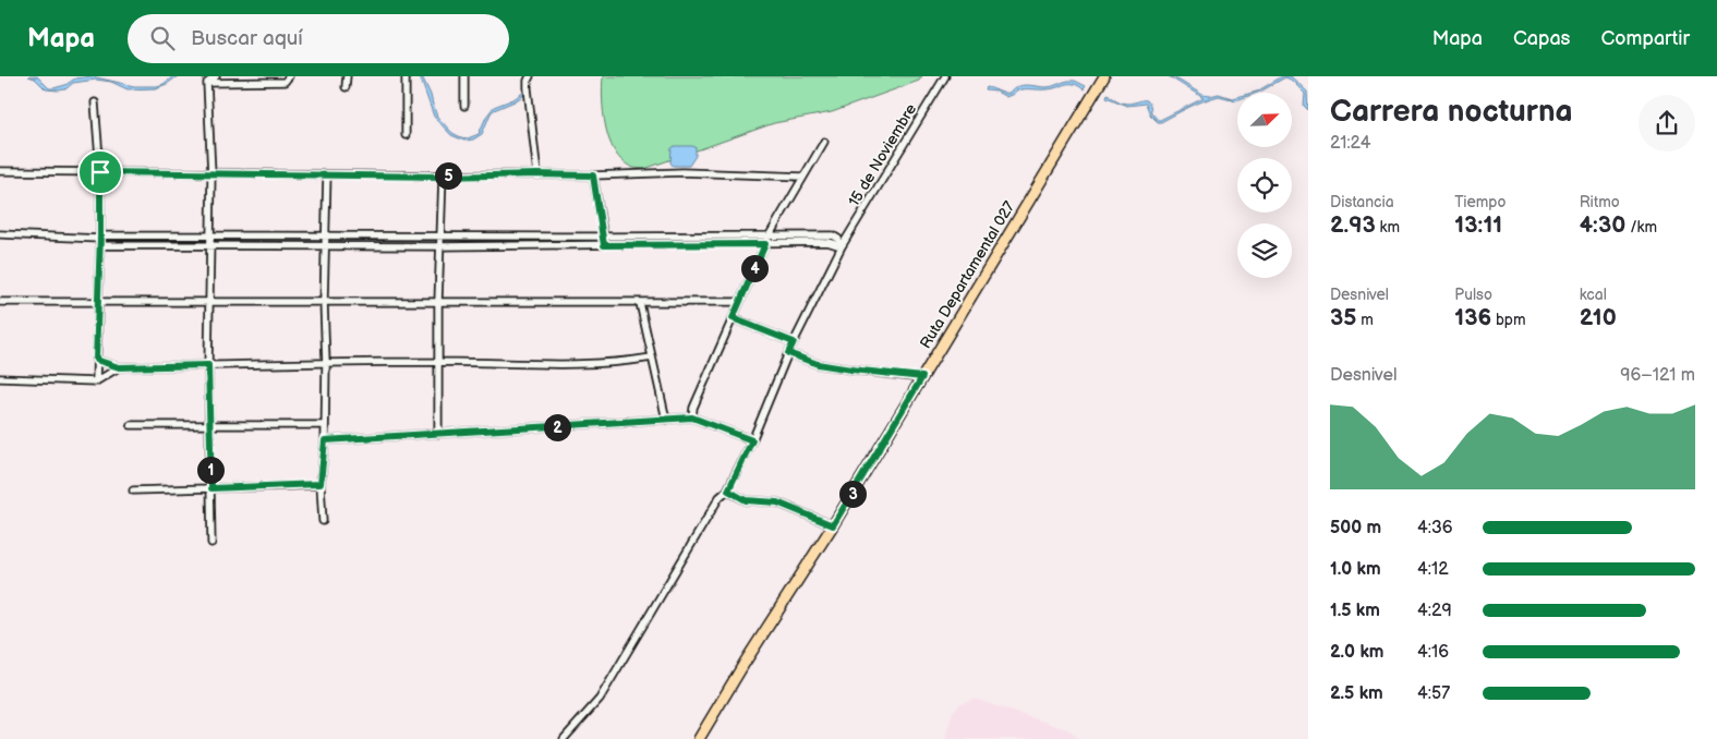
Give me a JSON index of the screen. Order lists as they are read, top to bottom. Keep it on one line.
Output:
{"streets":{"main road":["Ruta Departamental 027"],"street":["15 de Noviembre"]},"north":"top right","page":{"header":"Mapa","search":"Buscar aquí","nav":["Mapa","Capas","Compartir"],"heading":["Carrera nocturna","21:24"],"pins":["5","4","2","1","3"],"stats":[["Distancia","2.93 km"],["Tiempo","13:11"],["Ritmo","4:30 /km"],["Desnivel","35 m"],["Pulso","136 bpm"],["kcal","210"]],"chart":["Desnivel","96–121 m"],"list":[{"name":"500 m","note":"4:36"},{"name":"1.0 km","note":"4:12"},{"name":"1.5 km","note":"4:29"},{"name":"2.0 km","note":"4:16"},{"name":"2.5 km","note":"4:57"}]}}
